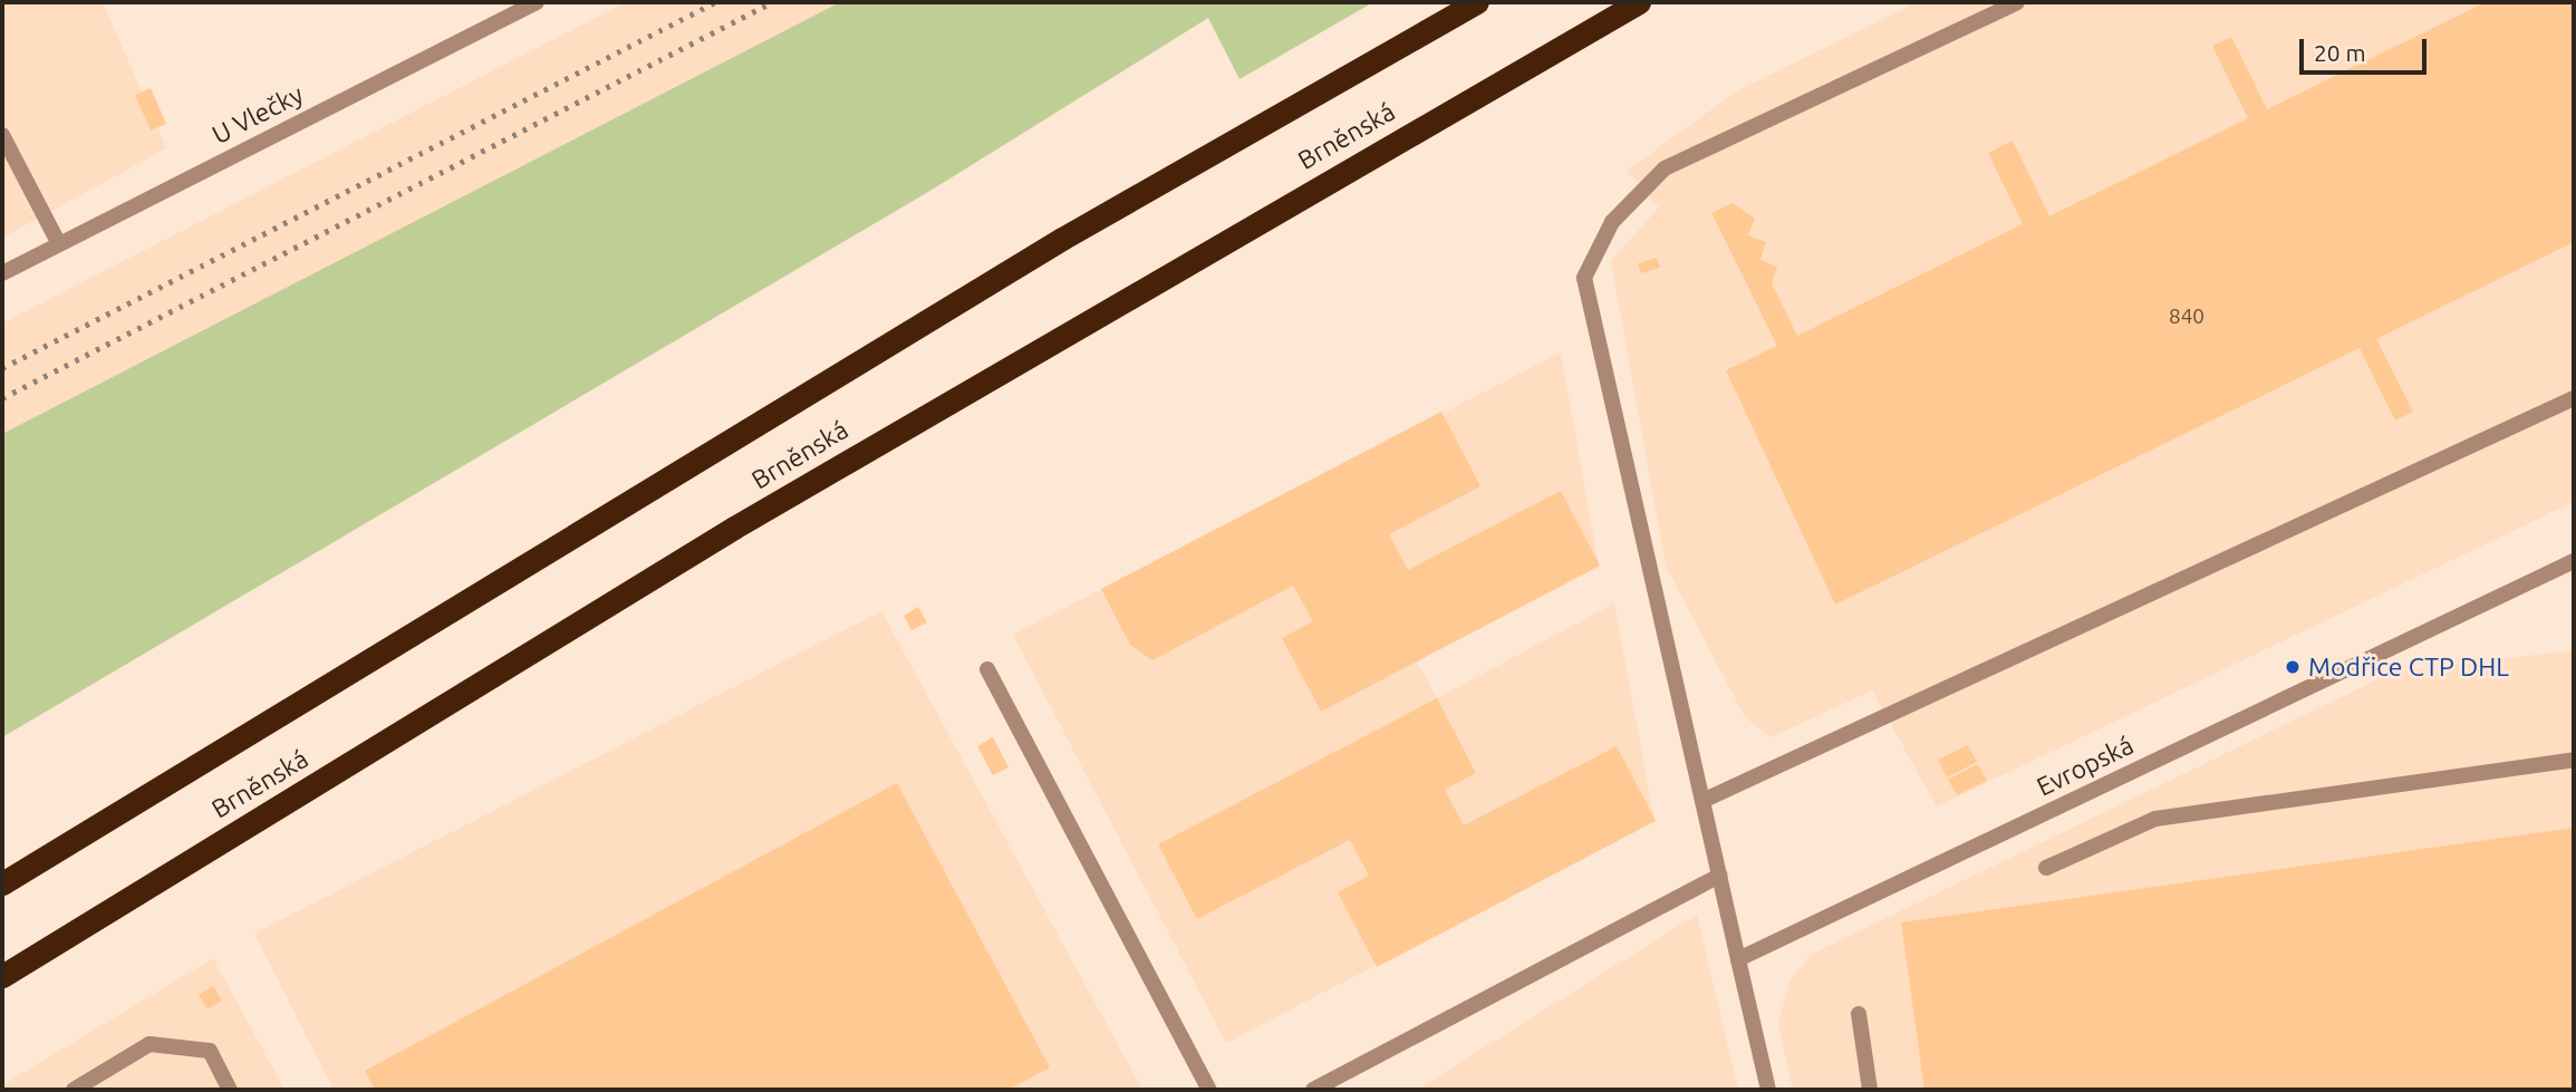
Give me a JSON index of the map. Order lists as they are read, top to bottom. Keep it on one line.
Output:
{"streets":{"highway":["Brněnská"],"street":["U Vlečky","Evropská"]},"places":["Modřice CTP DHL"],"house_numbers":["840"],"scale_bar":"20 m"}
